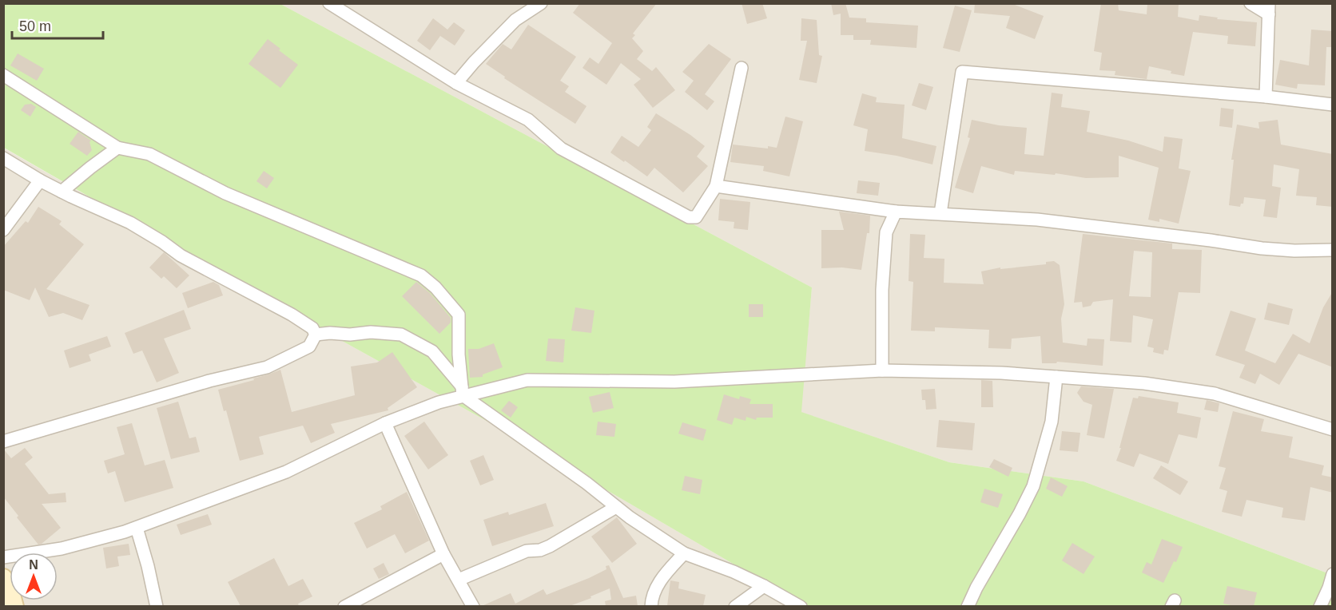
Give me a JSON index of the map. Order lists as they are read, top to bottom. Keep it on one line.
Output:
{"scale_bar":"50 m","north":"top"}
